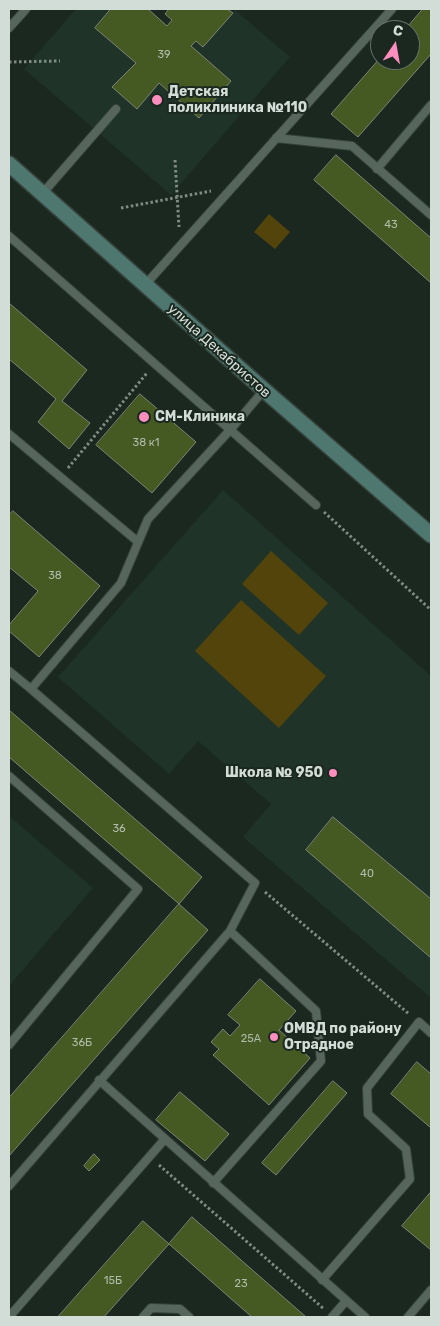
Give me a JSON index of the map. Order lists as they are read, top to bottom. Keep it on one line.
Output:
{"streets":{"main road":["улица Декабристов"]},"places":["Детская поликлиника №110","СМ-Клиника","Школа № 950","ОМВД по району Отрадное"],"house_numbers":["39","43","38 к1","38","36","40","25А","36Б","15Б","23"],"north":"top"}
